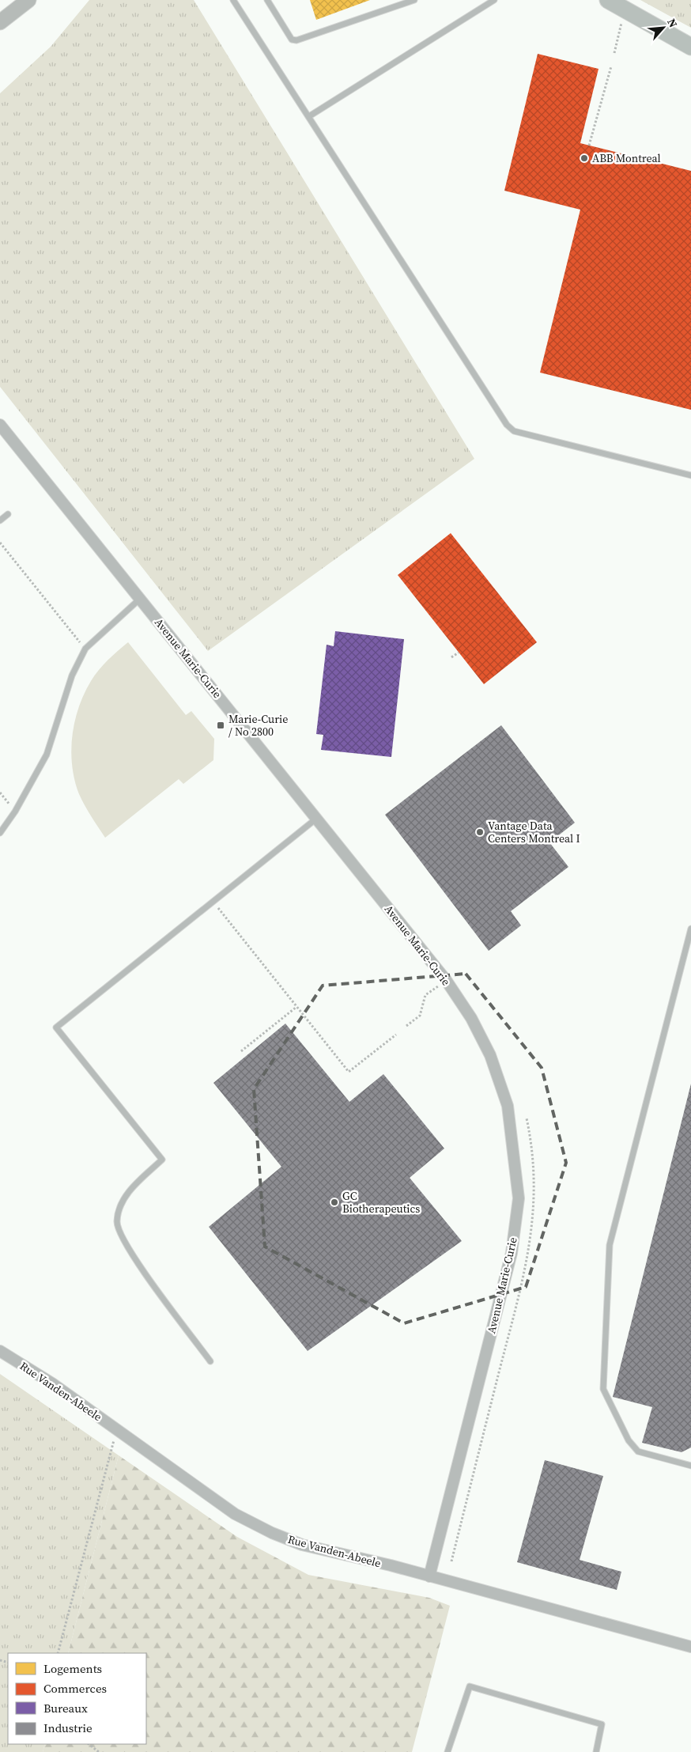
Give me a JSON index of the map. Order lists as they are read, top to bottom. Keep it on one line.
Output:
{"streets":{"street":["Avenue Marie-Curie","Rue Vanden-Abeele"]},"crossings":[["Avenue Marie-Curie","Rue Vanden-Abeele"]],"places":{"other":["ABB Montreal","Vantage Data Centers Montreal I","GC Biotherapeutics"],"transit":["Marie-Curie / No 2800"]},"legend":["Logements","Commerces","Bureaux","Industrie"],"north":"top right"}
